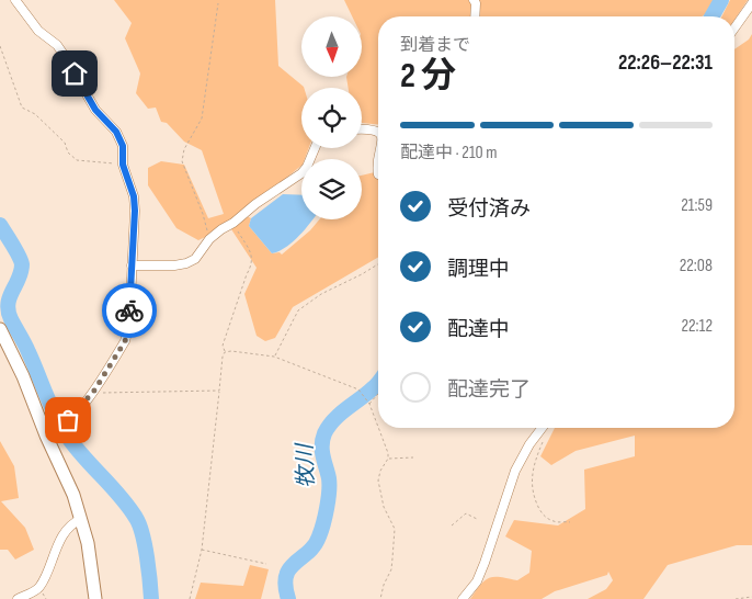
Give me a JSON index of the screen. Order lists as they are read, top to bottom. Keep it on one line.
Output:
{"water":["牧川"],"north":"bottom","page":{"heading":["2 分","到着まで","22:26–22:31"],"bar":"配達中 · 210 m","list":[["受付済み","21:59"],["調理中","22:08"],["配達中","22:12"],"配達完了"]}}
